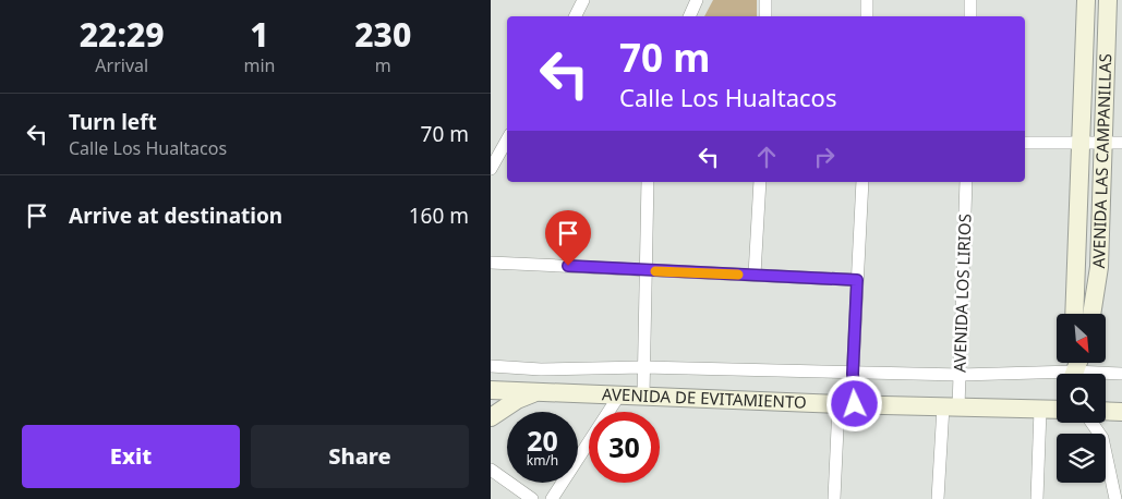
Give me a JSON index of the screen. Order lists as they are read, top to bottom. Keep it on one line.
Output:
{"streets":{"street":["AVENIDA LAS CAMPANILLAS","AVENIDA LOS LIRIOS","AVENIDA DE EVITAMIENTO"]},"crossings":[["AVENIDA LOS LIRIOS","AVENIDA DE EVITAMIENTO"]],"north":"bottom right","page":{"eta":["22:29","Arrival","1","min","230","m"],"turn":["70 m","Calle Los Hualtacos"],"list":[{"name":"Turn left","note":"Calle Los Hualtacos","value":"70 m"},{"name":"Arrive at destination","value":"160 m"}],"speed":"20 km/h","limit":"30","buttons":["Exit","Share"]}}
